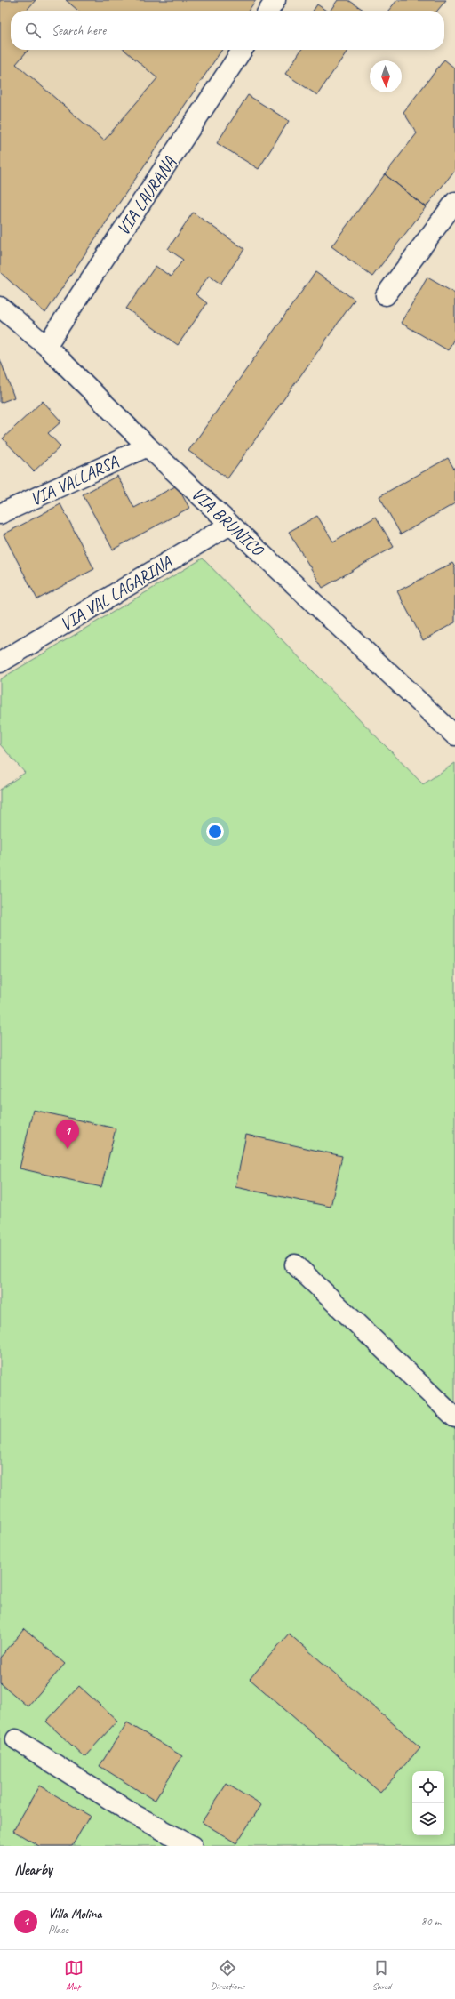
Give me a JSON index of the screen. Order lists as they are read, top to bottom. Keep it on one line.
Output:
{"streets":{"street":["VIA LAURANA","VIA VALLARSA","VIA BRUNICO","VIA VAL LAGARINA"]},"crossings":[["VIA LAURANA","VIA BRUNICO"],["VIA VALLARSA","VIA BRUNICO"],["VIA BRUNICO","VIA VAL LAGARINA"]],"north":"bottom","page":{"search":"Search here","pins":"1","heading":"Nearby","list":[{"mark":"1","name":"Villa Molina","note":"Place","value":"80 m"}],"nav":["Map","Directions","Saved"]}}
